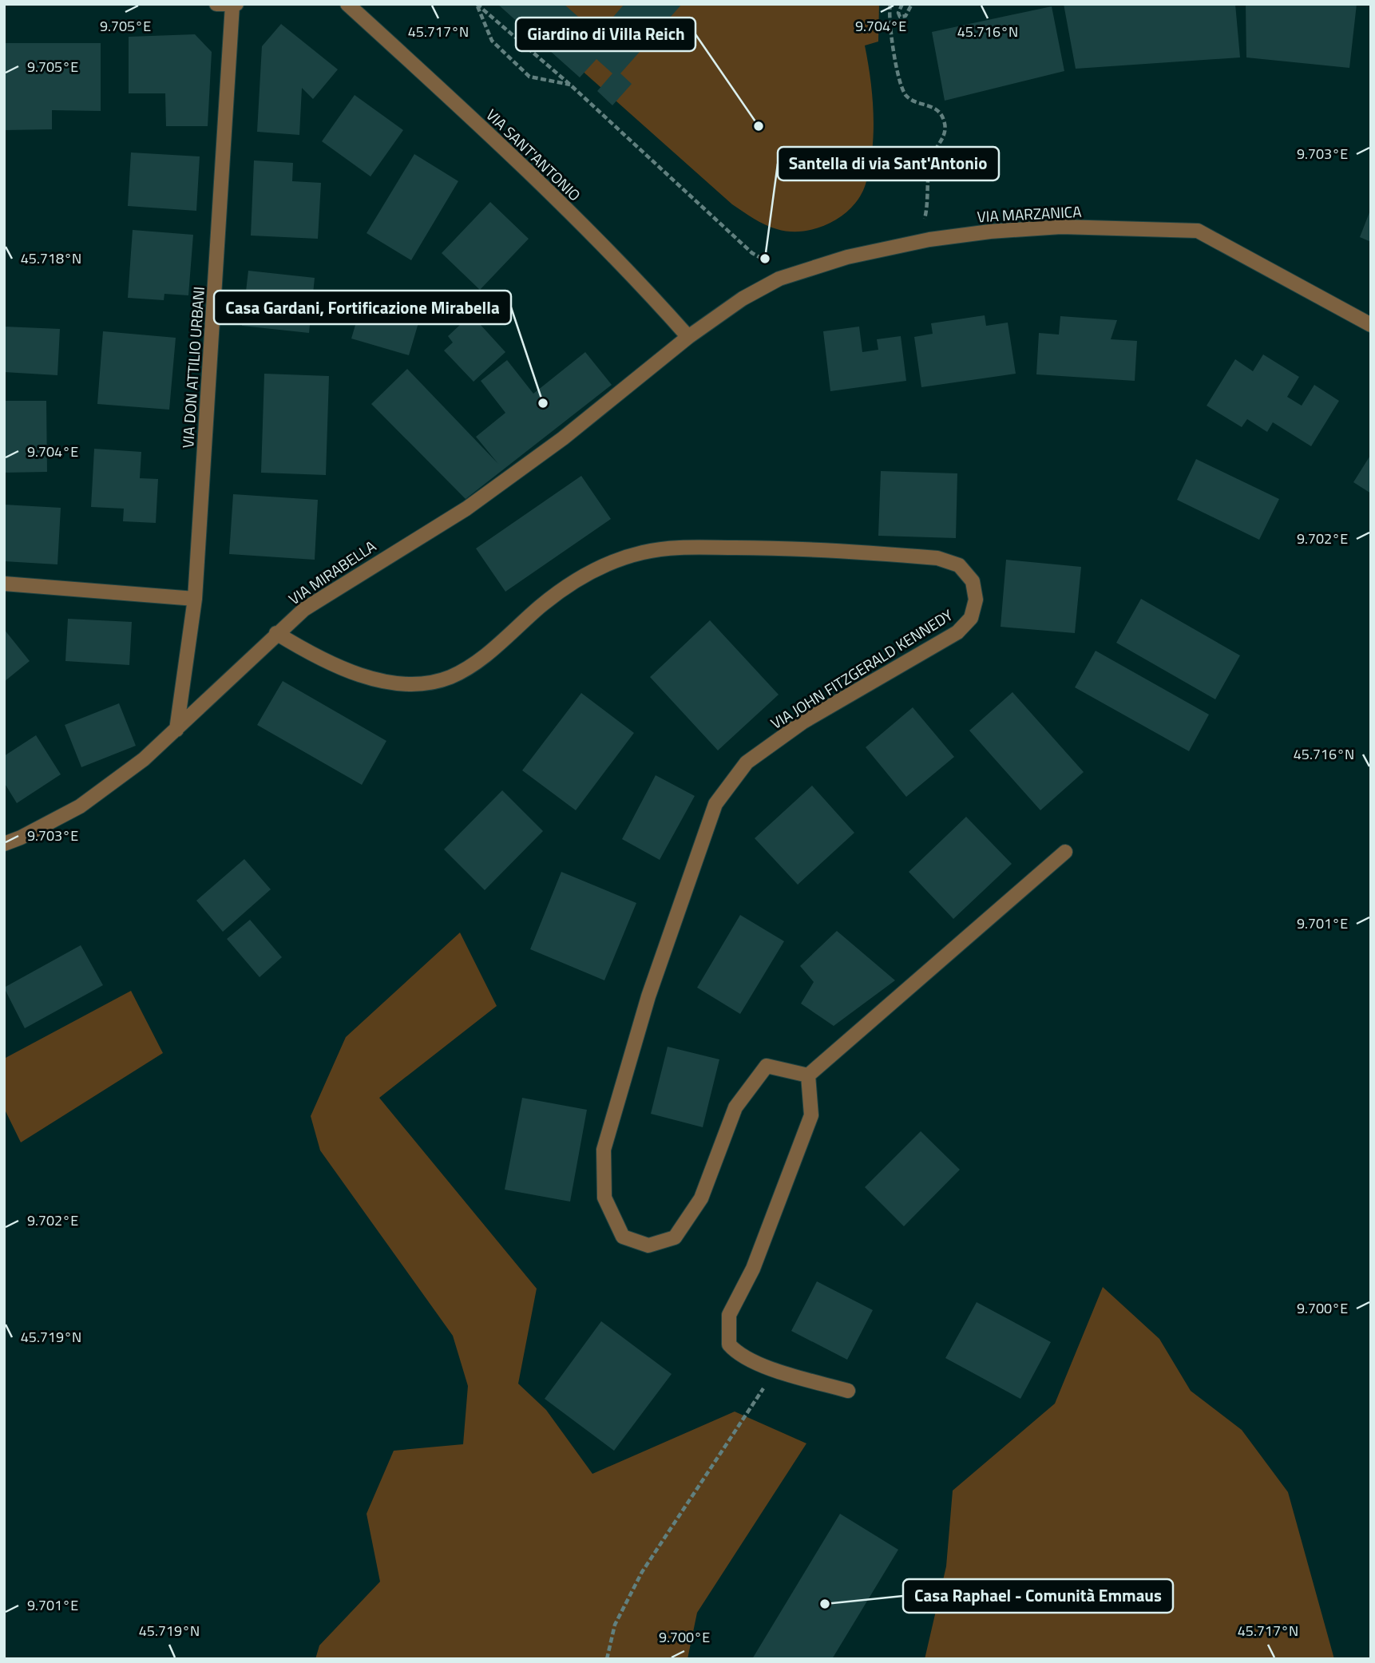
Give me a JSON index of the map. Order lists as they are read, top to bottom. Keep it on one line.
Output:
{"streets":{"street":["VIA SANT'ANTONIO","VIA MARZANICA","VIA DON ATTILIO URBANI","VIA MIRABELLA","VIA JOHN FITZGERALD KENNEDY"]},"crossings":[["VIA SANT'ANTONIO","VIA MARZANICA"],["VIA SANT'ANTONIO","VIA MIRABELLA"],["VIA MARZANICA","VIA MIRABELLA"],["VIA DON ATTILIO URBANI","VIA MIRABELLA"],["VIA MIRABELLA","VIA JOHN FITZGERALD KENNEDY"]],"places":["Giardino di Villa Reich","Santella di via Sant'Antonio","Casa Gardani, Fortificazione Mirabella","Casa Raphael - Comunità Emmaus"],"coordinates":["9.705°E","9.704°E","45.717°N","45.716°N","9.703°E","45.718°N","9.702°E","9.701°E","9.700°E","45.719°N"]}
